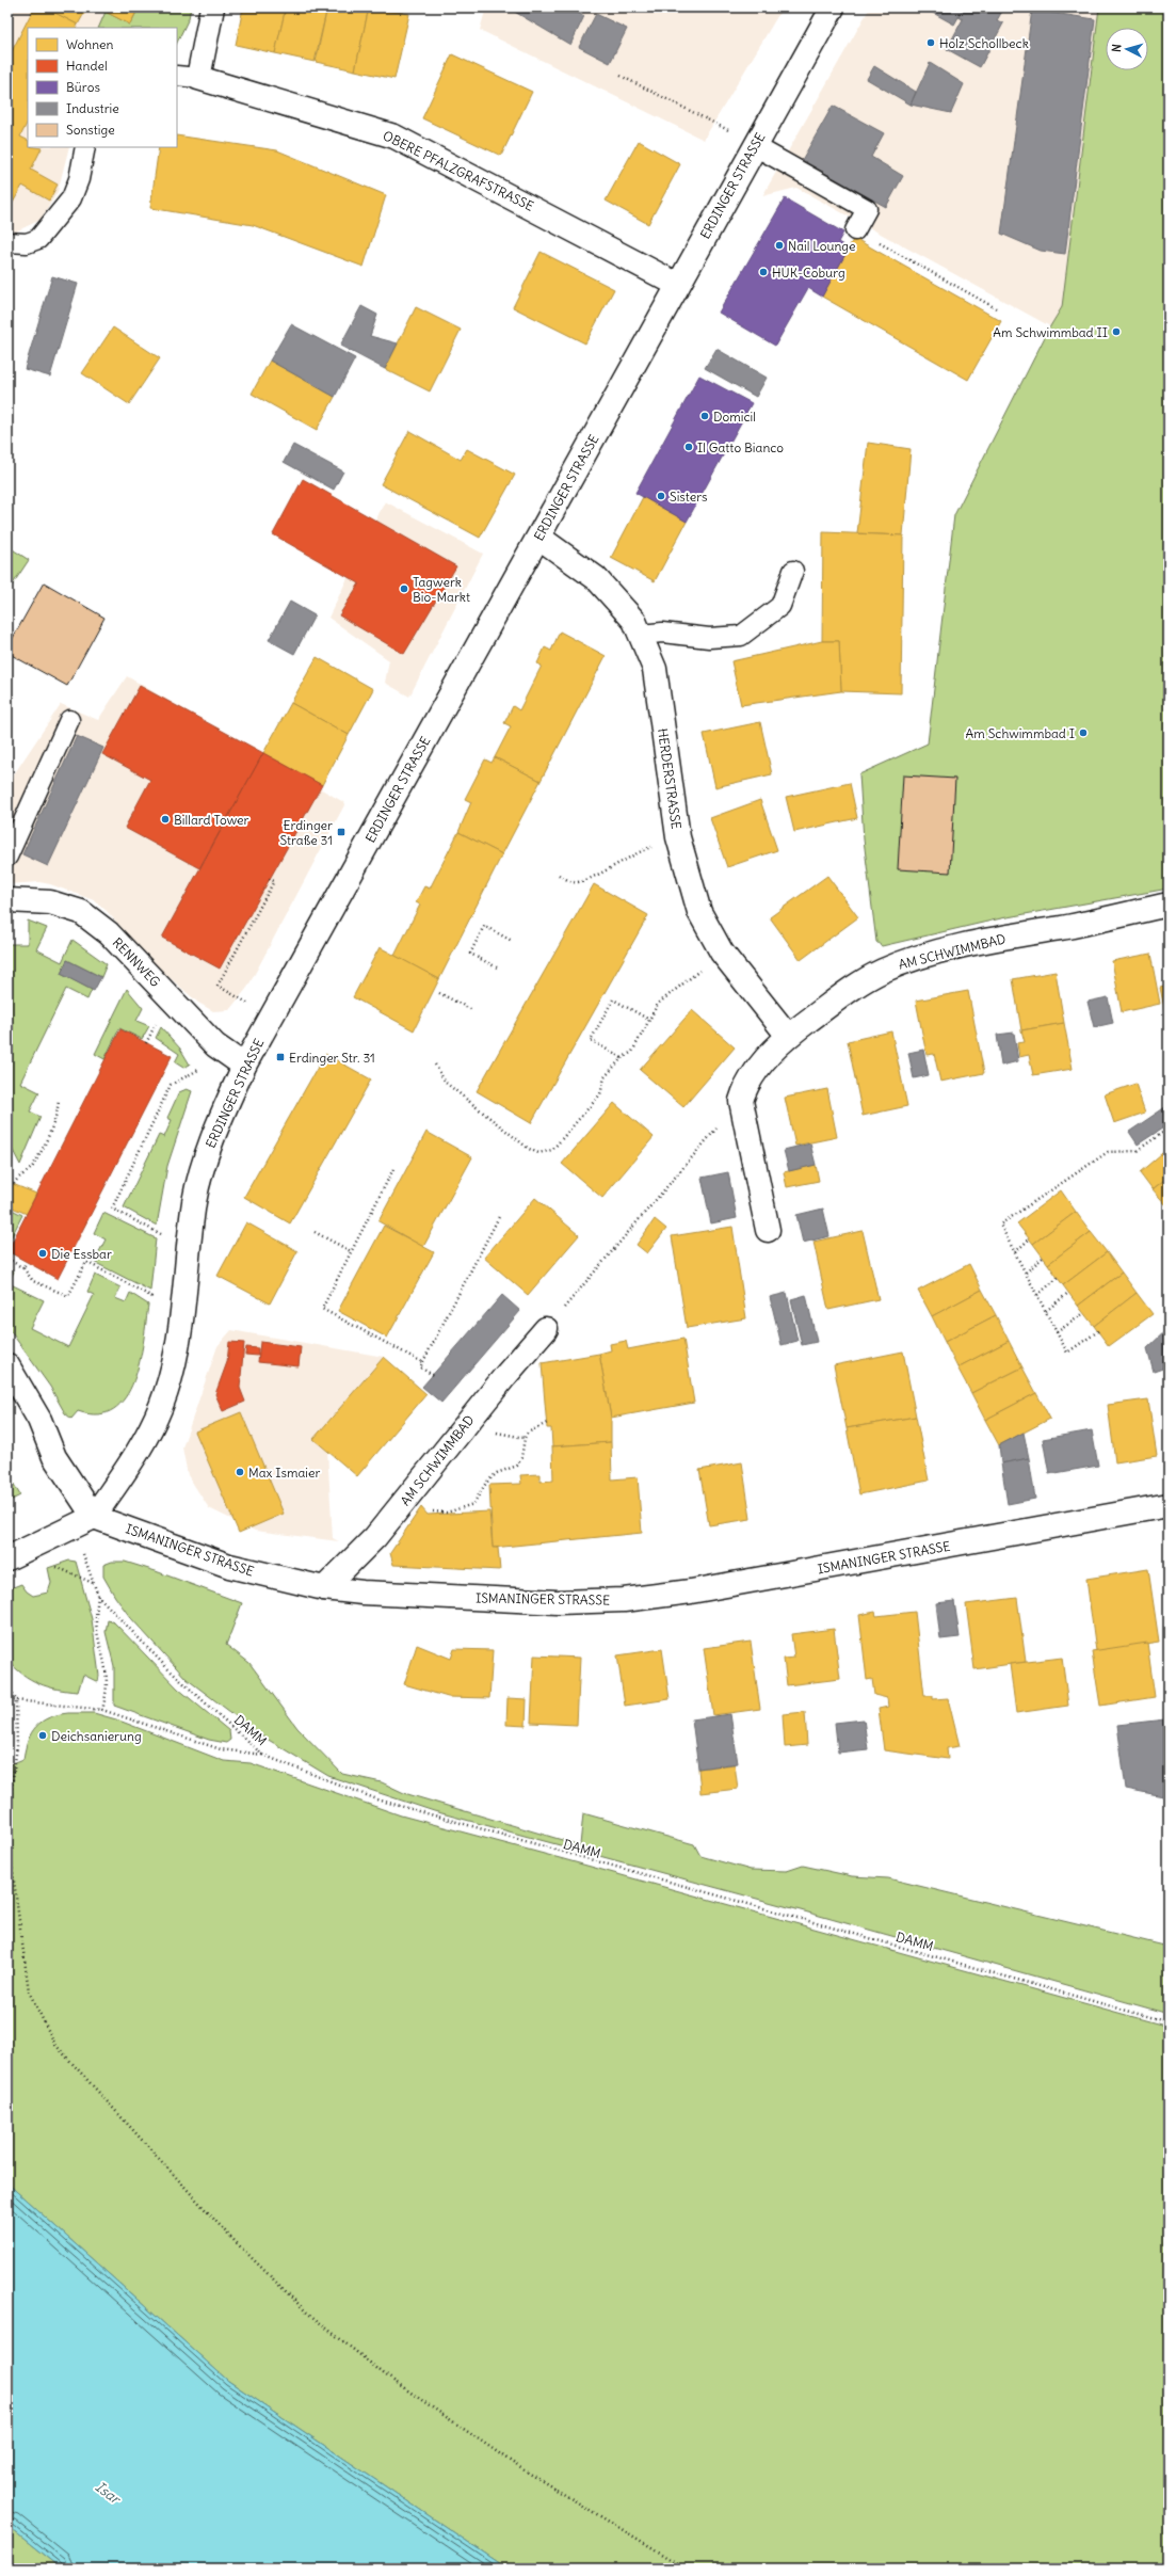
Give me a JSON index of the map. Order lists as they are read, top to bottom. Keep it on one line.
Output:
{"streets":{"street":["OBERE PFALZGRAFSTRASSE","ERDINGER STRASSE","HERDERSTRASSE","AM SCHWIMMBAD","RENNWEG","ISMANINGER STRASSE"],"path":["DAMM"]},"crossings":[["OBERE PFALZGRAFSTRASSE","ERDINGER STRASSE"],["ERDINGER STRASSE","HERDERSTRASSE"],["ERDINGER STRASSE","RENNWEG"],["ERDINGER STRASSE","ISMANINGER STRASSE"],["HERDERSTRASSE","AM SCHWIMMBAD"],["AM SCHWIMMBAD","ISMANINGER STRASSE"]],"water":["Isar"],"places":{"other":["Holz Schollbeck","Nail Lounge","HUK-Coburg","Am Schwimmbad II","Domicil","Il Gatto Bianco","Sisters","Tagwerk Bio-Markt","Am Schwimmbad I","Billard Tower","Die Essbar","Max Ismaier","Deichsanierung"],"transit":["Erdinger Straße 31","Erdinger Str. 31"]},"legend":["Wohnen","Handel","Büros","Industrie","Sonstige"],"north":"left"}
